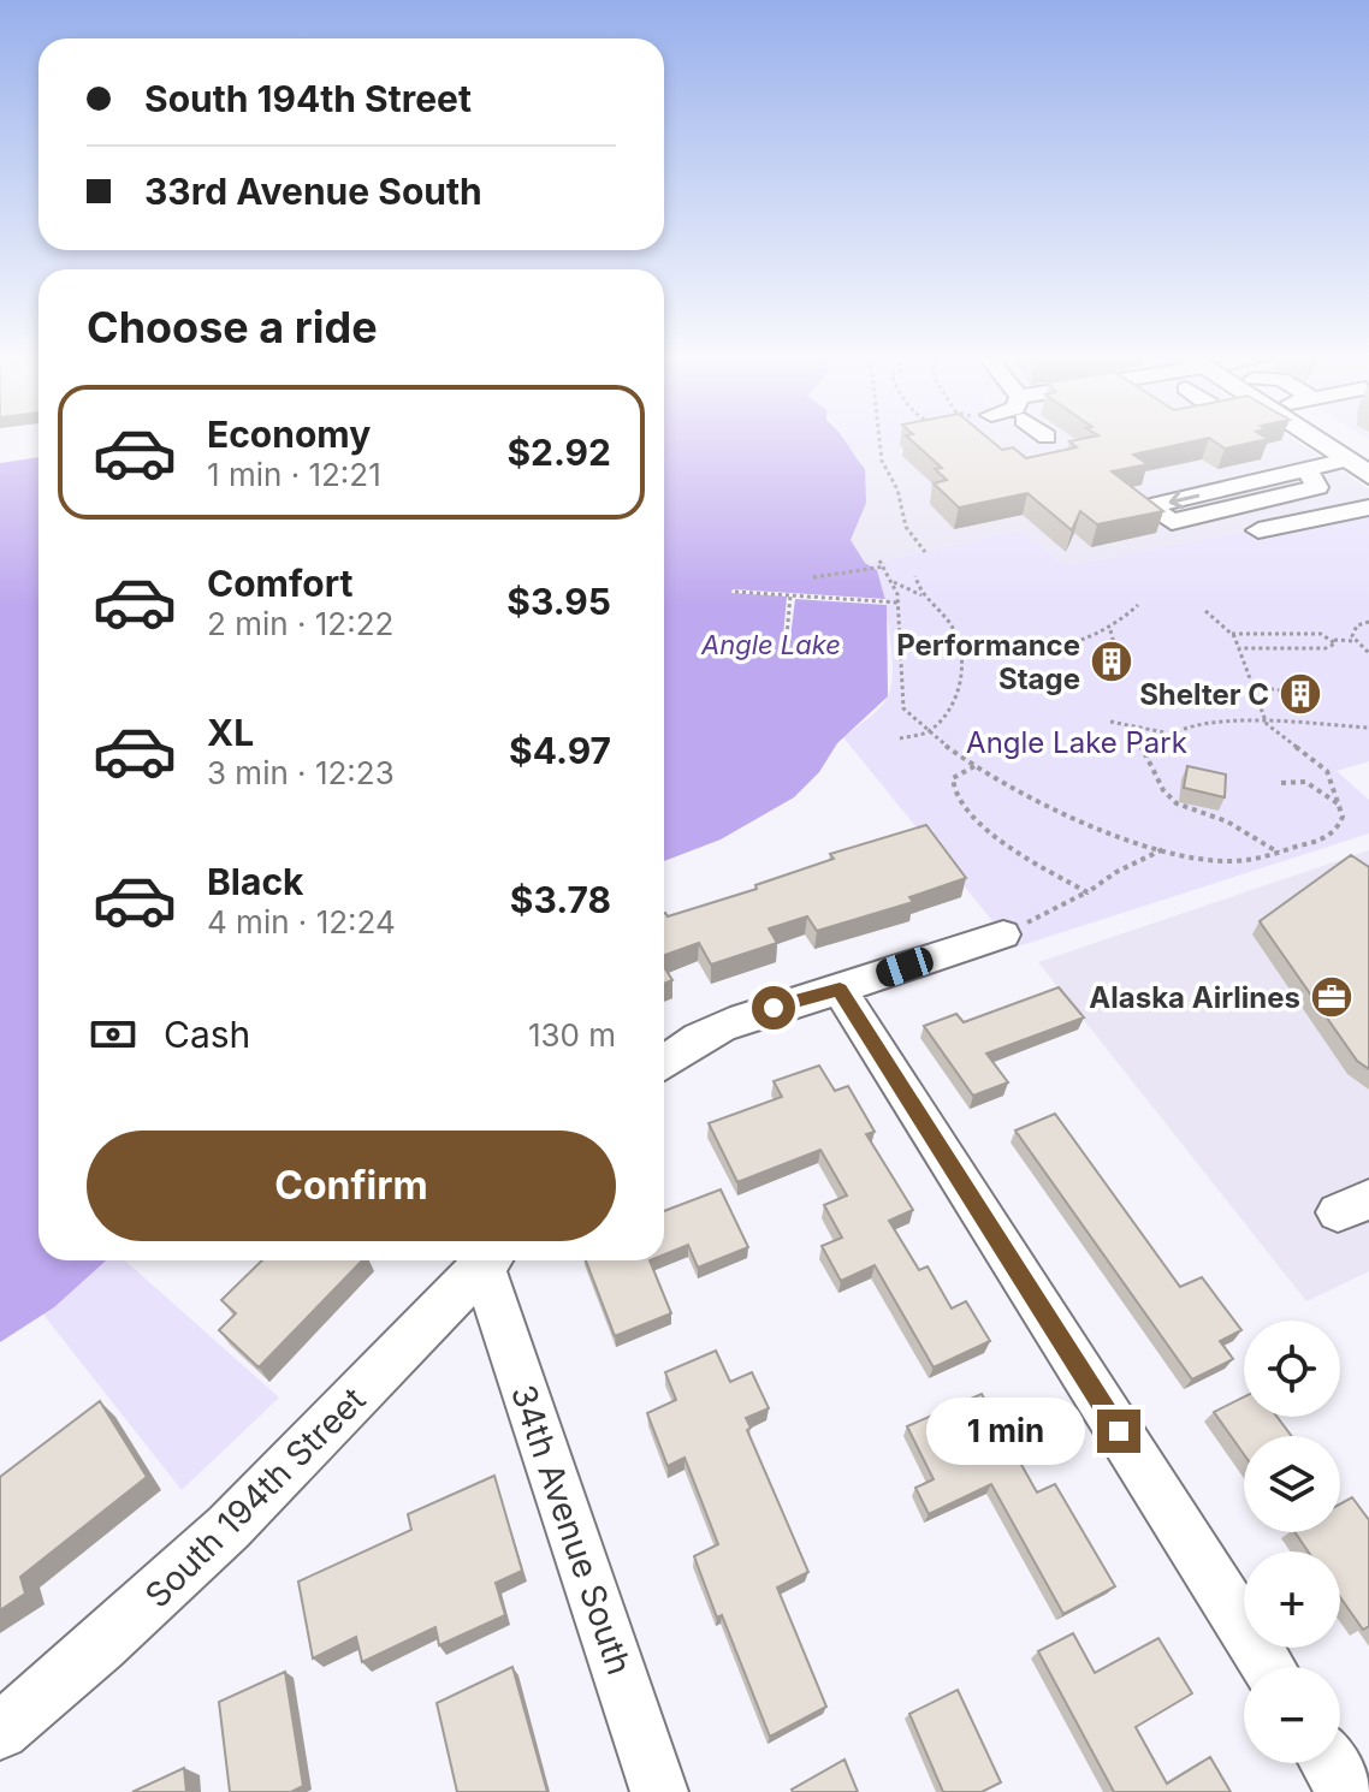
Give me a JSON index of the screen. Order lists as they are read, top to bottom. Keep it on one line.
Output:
{"streets":{"street":["South 194th Street","34th Avenue South"]},"water":["Angle Lake"],"parks":["Angle Lake Park"],"places":{"building":["Performance Stage","Shelter C"],"office":["Alaska Airlines"]},"page":{"banner":["South 194th Street","33rd Avenue South"],"heading":"Choose a ride","list":[{"name":"Economy","note":"1 min · 12:21","value":"$2.92"},{"name":"Comfort","note":"2 min · 12:22","value":"$3.95"},{"name":"XL","note":"3 min · 12:23","value":"$4.97"},{"name":"Black","note":"4 min · 12:24","value":"$3.78"}],"pay":["Cash","130 m"],"buttons":"Confirm","map_buttons":["+","−"],"bubble":"1 min"}}
